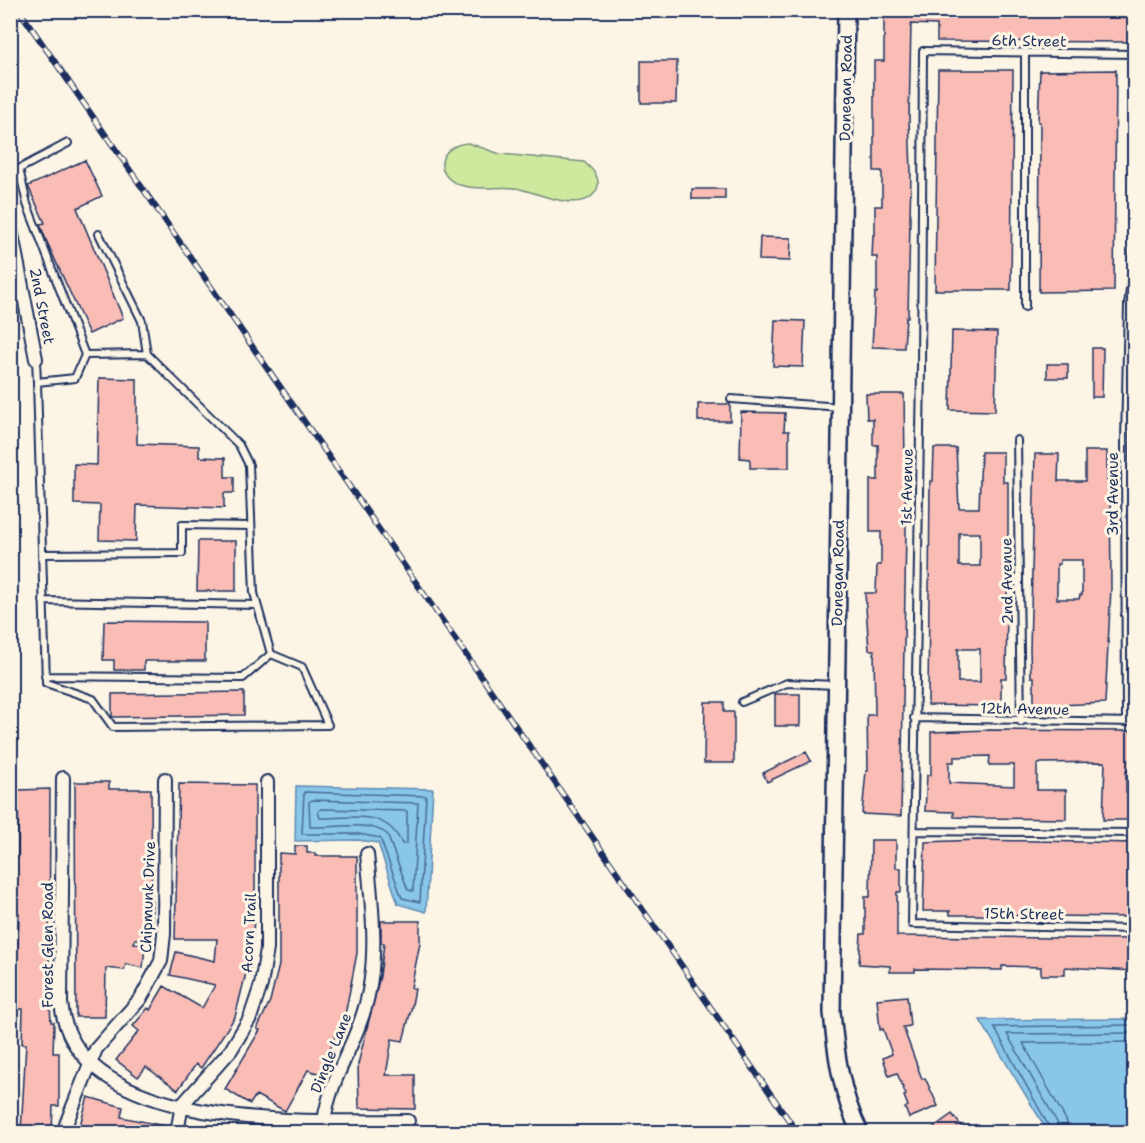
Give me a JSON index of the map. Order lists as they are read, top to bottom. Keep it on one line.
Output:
{"streets":{"street":["Donegan Road","2nd Street","Chipmunk Drive","Acorn Trail","Forest Glen Road","Dingle Lane"],"lane":["6th Street","1st Avenue","3rd Avenue","2nd Avenue","12th Avenue","15th Street"]},"crossings":[["6th Street","1st Avenue"],["1st Avenue","12th Avenue"],["1st Avenue","15th Street"],["3rd Avenue","12th Avenue"],["2nd Avenue","12th Avenue"],["Chipmunk Drive","Forest Glen Road"],["Acorn Trail","Forest Glen Road"],["Forest Glen Road","Dingle Lane"]]}
